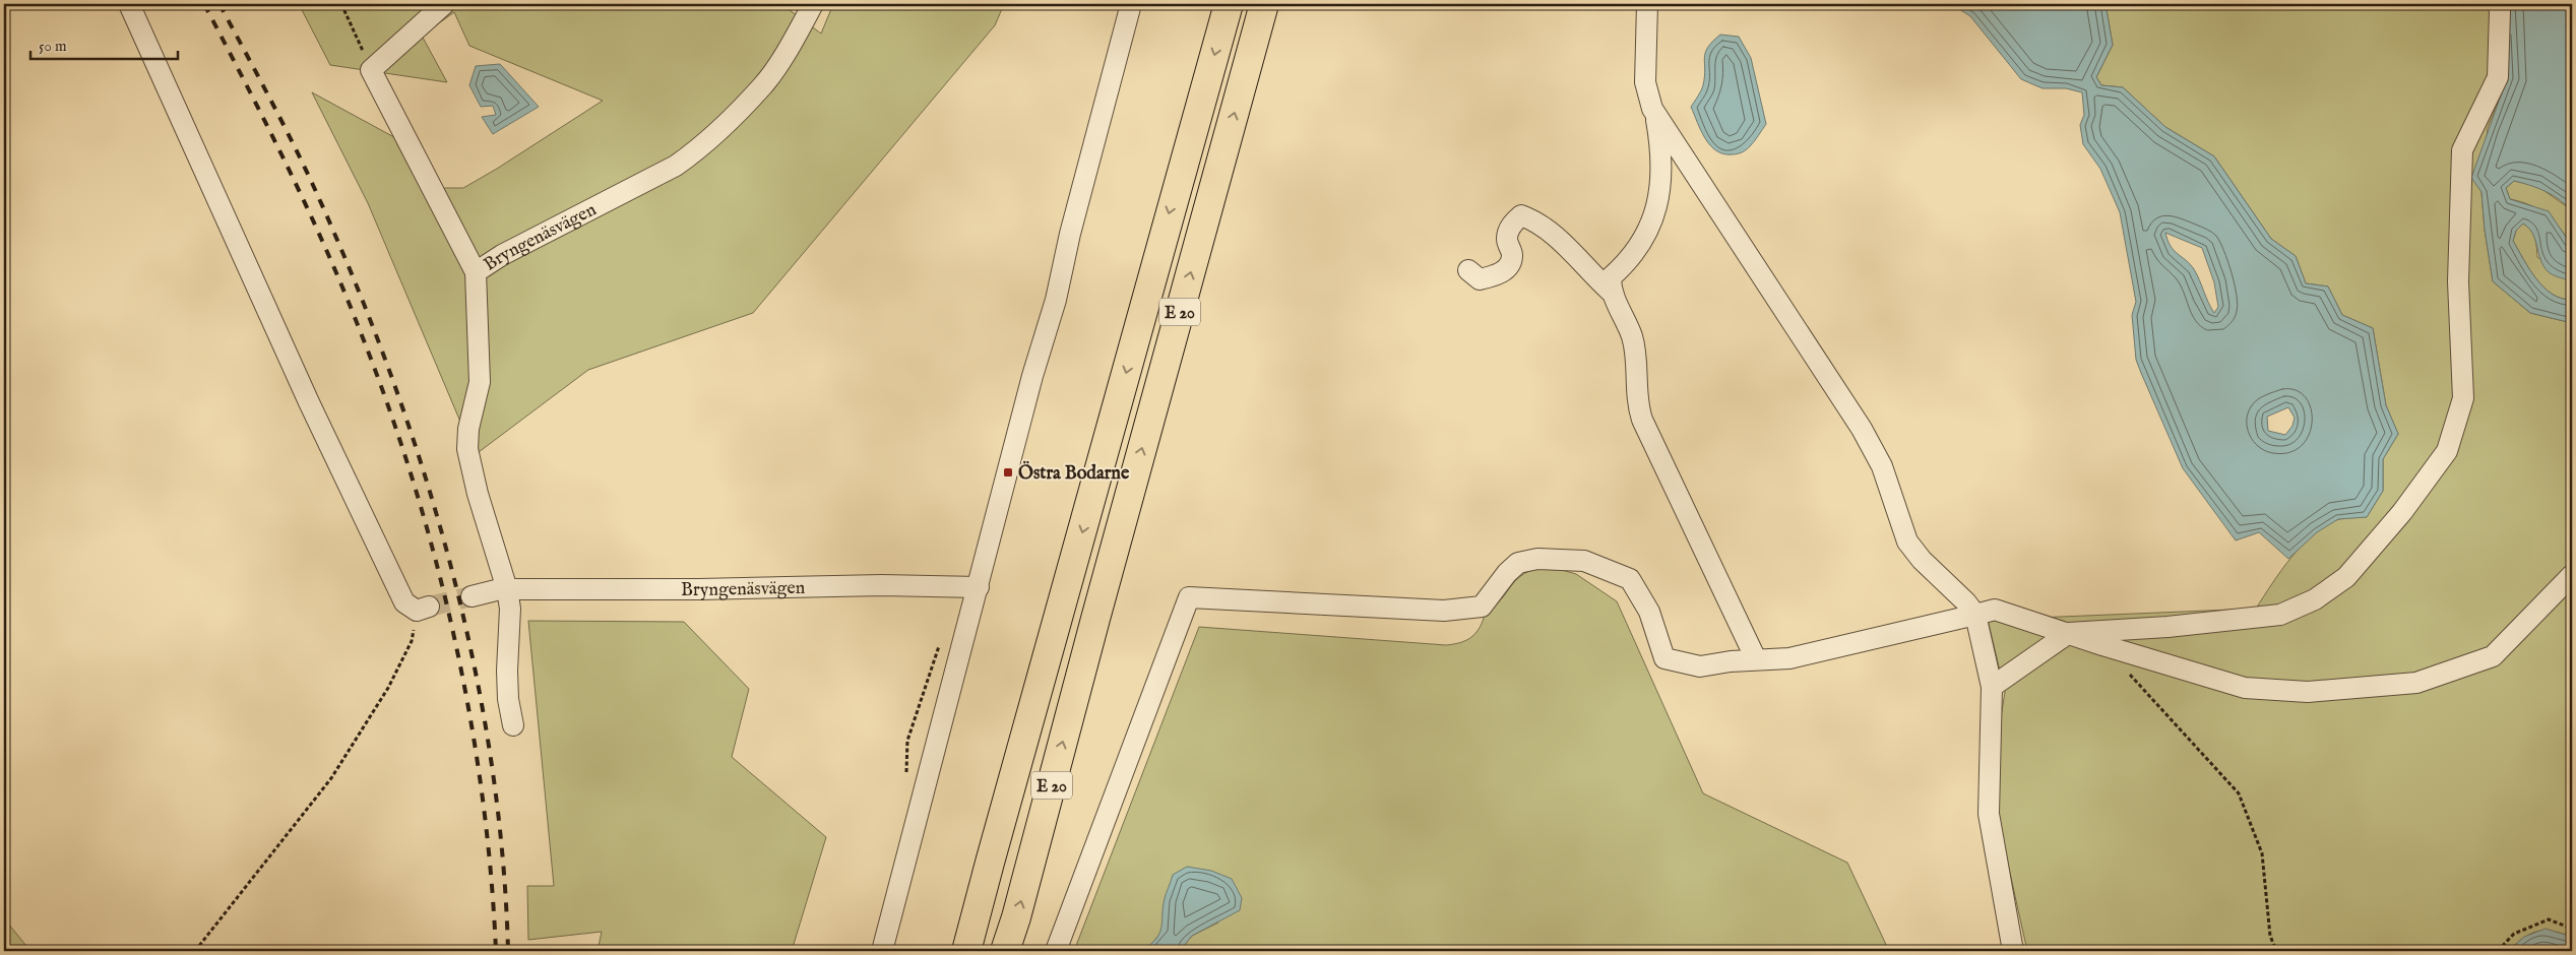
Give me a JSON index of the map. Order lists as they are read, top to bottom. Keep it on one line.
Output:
{"streets":{"highway":["E 20"],"street":["Bryngenäsvägen"]},"places":{"transit":["Östra Bodarne"]},"scale_bar":"50 m"}
